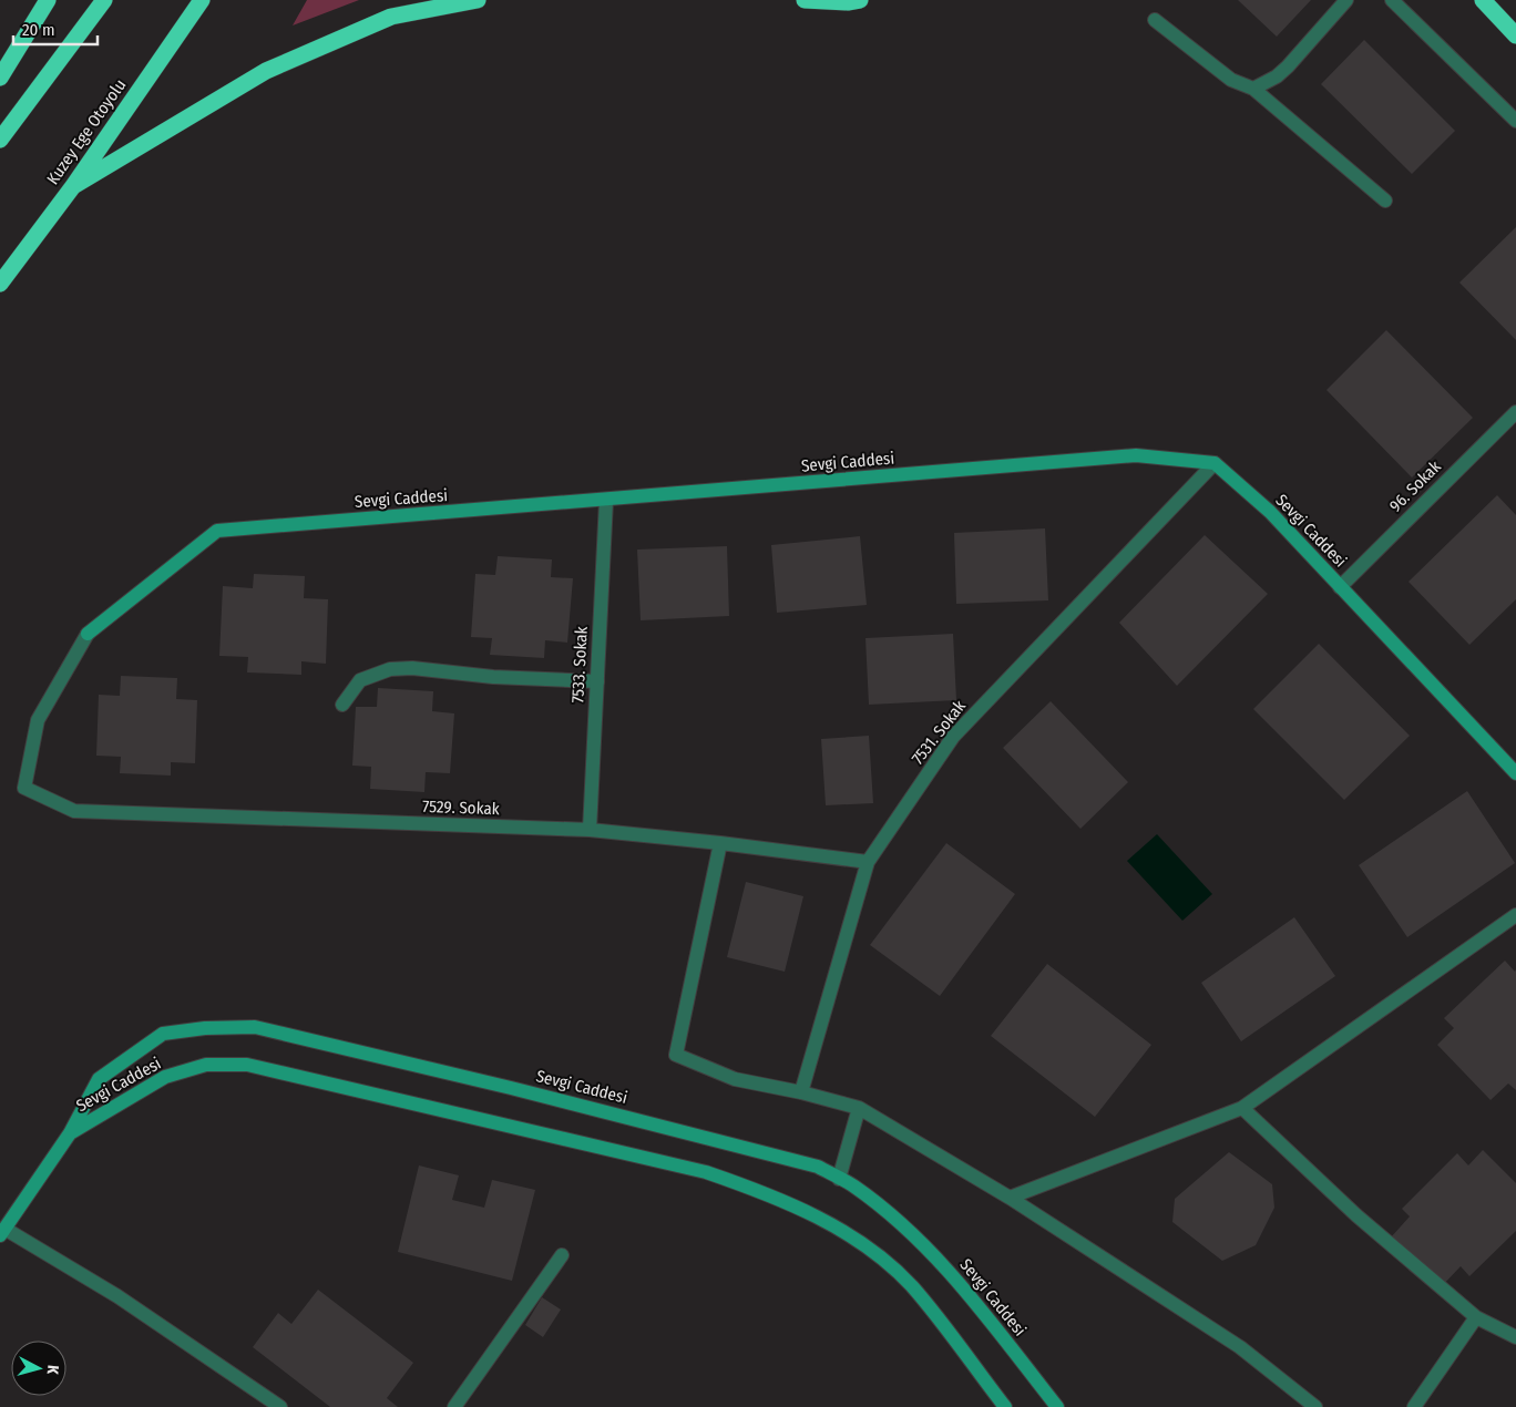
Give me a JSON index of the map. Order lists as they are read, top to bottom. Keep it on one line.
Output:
{"streets":{"highway":["Kuzey Ege Otoyolu"],"street":["Sevgi Caddesi","96. Sokak","7533. Sokak","7531. Sokak","7529. Sokak"]},"crossings":[["Sevgi Caddesi","96. Sokak"],["Sevgi Caddesi","7533. Sokak"],["Sevgi Caddesi","7531. Sokak"],["Sevgi Caddesi","7529. Sokak"],["7533. Sokak","7529. Sokak"],["7531. Sokak","7529. Sokak"]],"scale_bar":"20 m","north":"right"}
